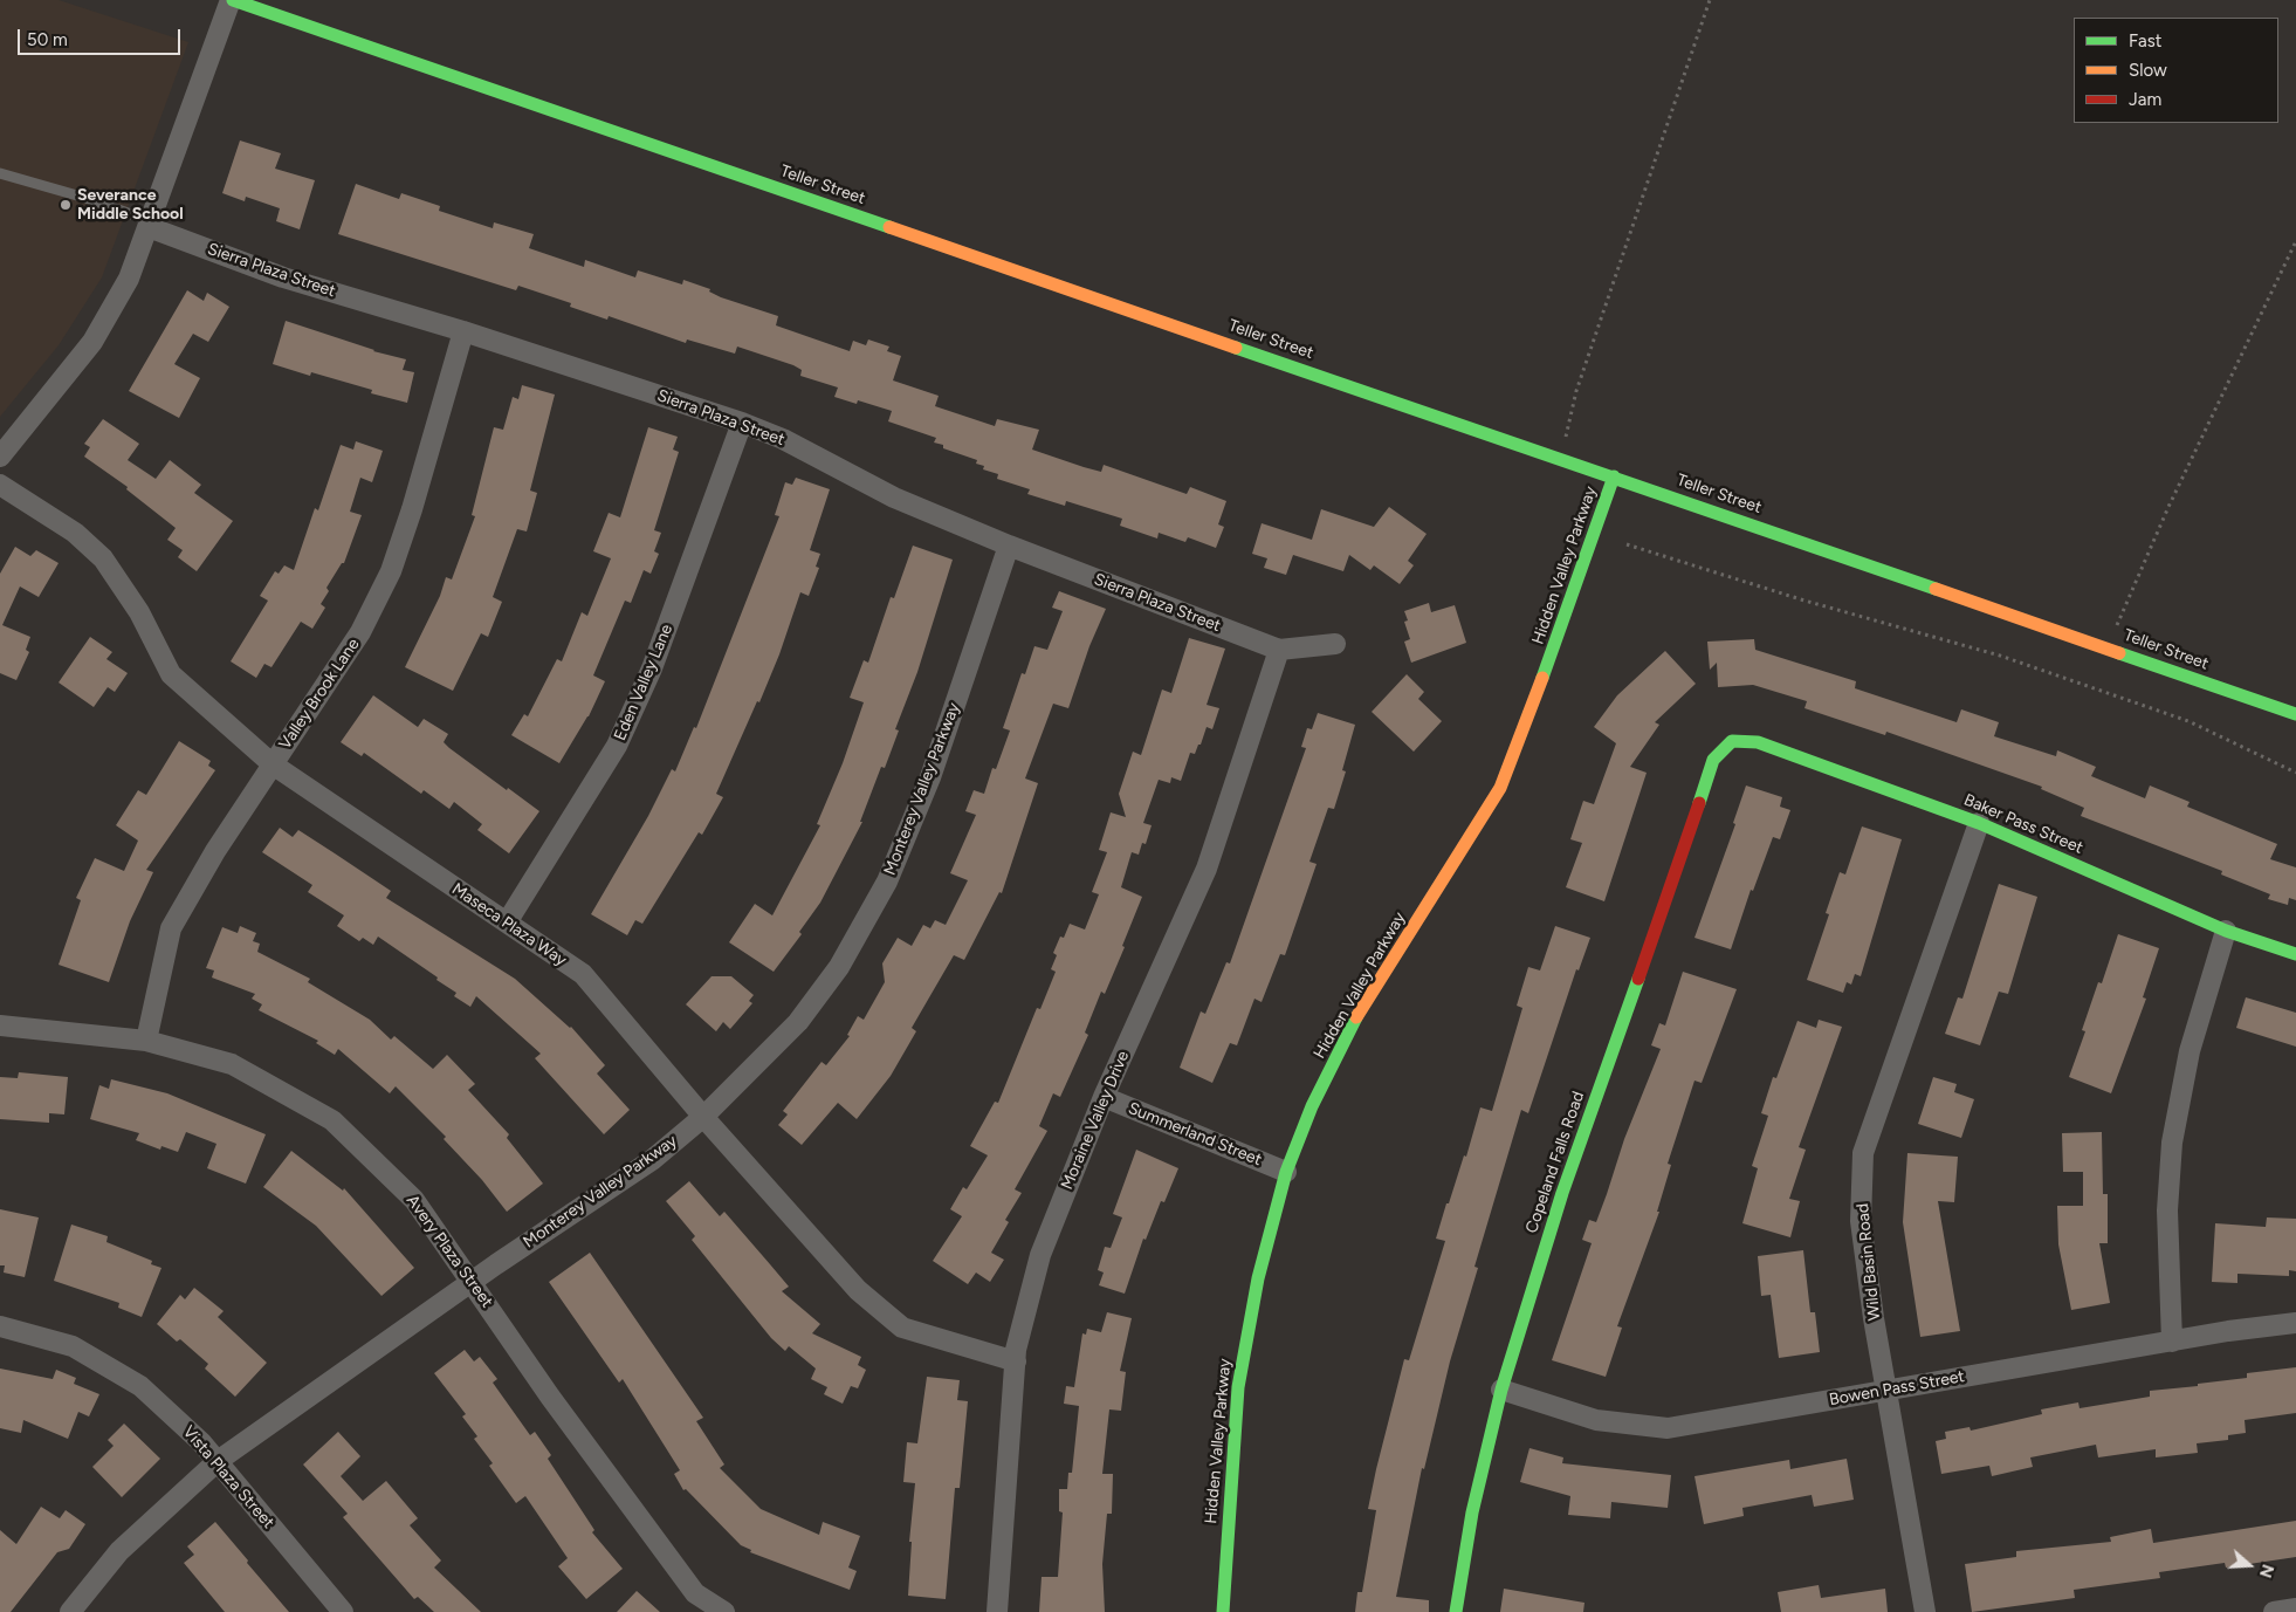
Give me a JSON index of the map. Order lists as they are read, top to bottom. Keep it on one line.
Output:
{"streets":{"street":["Teller Street","Sierra Plaza Street","Hidden Valley Parkway","Eden Valley Lane","Valley Brook Lane","Monterey Valley Parkway","Baker Pass Street","Maseca Plaza Way","Moraine Valley Drive","Summerland Street","Copeland Falls Road","Avery Plaza Street","Wild Basin Road","Bowen Pass Street","Vista Plaza Street"]},"crossings":[["Teller Street","Hidden Valley Parkway"],["Sierra Plaza Street","Eden Valley Lane"],["Sierra Plaza Street","Valley Brook Lane"],["Sierra Plaza Street","Monterey Valley Parkway"],["Sierra Plaza Street","Moraine Valley Drive"],["Hidden Valley Parkway","Summerland Street"],["Eden Valley Lane","Maseca Plaza Way"],["Valley Brook Lane","Maseca Plaza Way"],["Valley Brook Lane","Avery Plaza Street"],["Monterey Valley Parkway","Maseca Plaza Way"],["Monterey Valley Parkway","Avery Plaza Street"],["Monterey Valley Parkway","Vista Plaza Street"],["Baker Pass Street","Copeland Falls Road"],["Baker Pass Street","Wild Basin Road"],["Maseca Plaza Way","Moraine Valley Drive"],["Moraine Valley Drive","Summerland Street"],["Copeland Falls Road","Bowen Pass Street"],["Wild Basin Road","Bowen Pass Street"]],"places":["Severance Middle School"],"legend":["Fast","Slow","Jam"],"scale_bar":"50 m","north":"right"}
